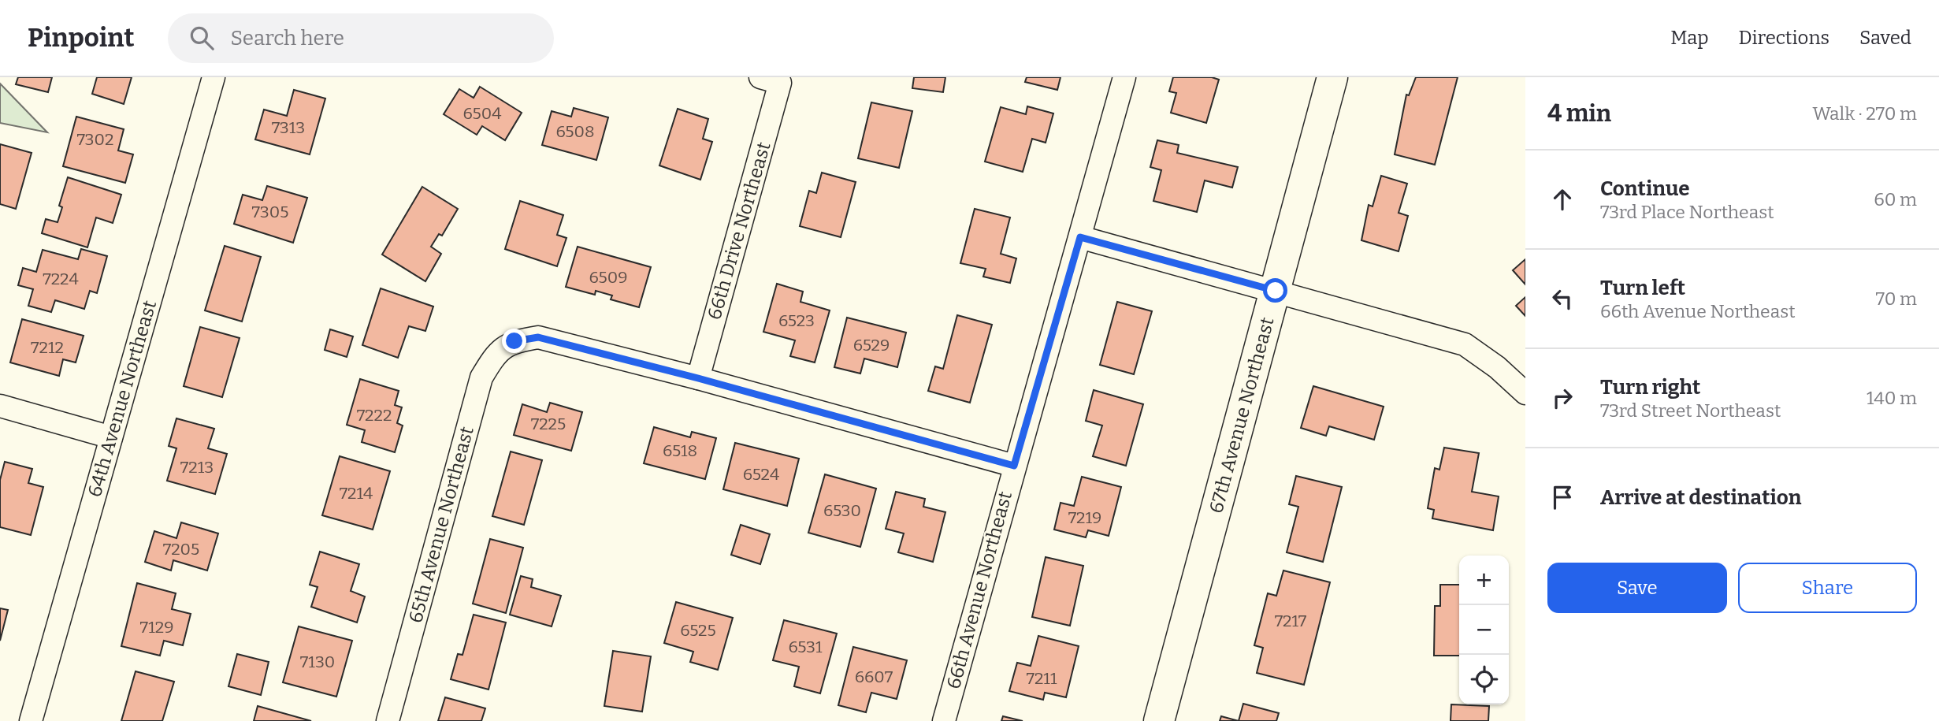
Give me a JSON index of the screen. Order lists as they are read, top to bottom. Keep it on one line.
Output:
{"streets":{"main road":["67th Avenue Northeast"],"street":["66th Drive Northeast","64th Avenue Northeast","65th Avenue Northeast","66th Avenue Northeast"]},"crossings":[["66th Drive Northeast","65th Avenue Northeast"]],"house_numbers":["6504","7313","6508","7302","7305","6509","7224","6523","6529","7212","7222","7225","6518","7213","6524","7214","6530","7219","7205","7217","7129","6525","6531","7130","6607","7211"],"page":{"header":"Pinpoint","search":"Search here","nav":["Map","Directions","Saved"],"heading":["4 min","Walk · 270 m"],"list":[["Continue","73rd Place Northeast","60 m"],["Turn left","66th Avenue Northeast","70 m"],["Turn right","73rd Street Northeast","140 m"],"Arrive at destination"],"buttons":["Save","Share"],"map_buttons":["+","−"]}}
